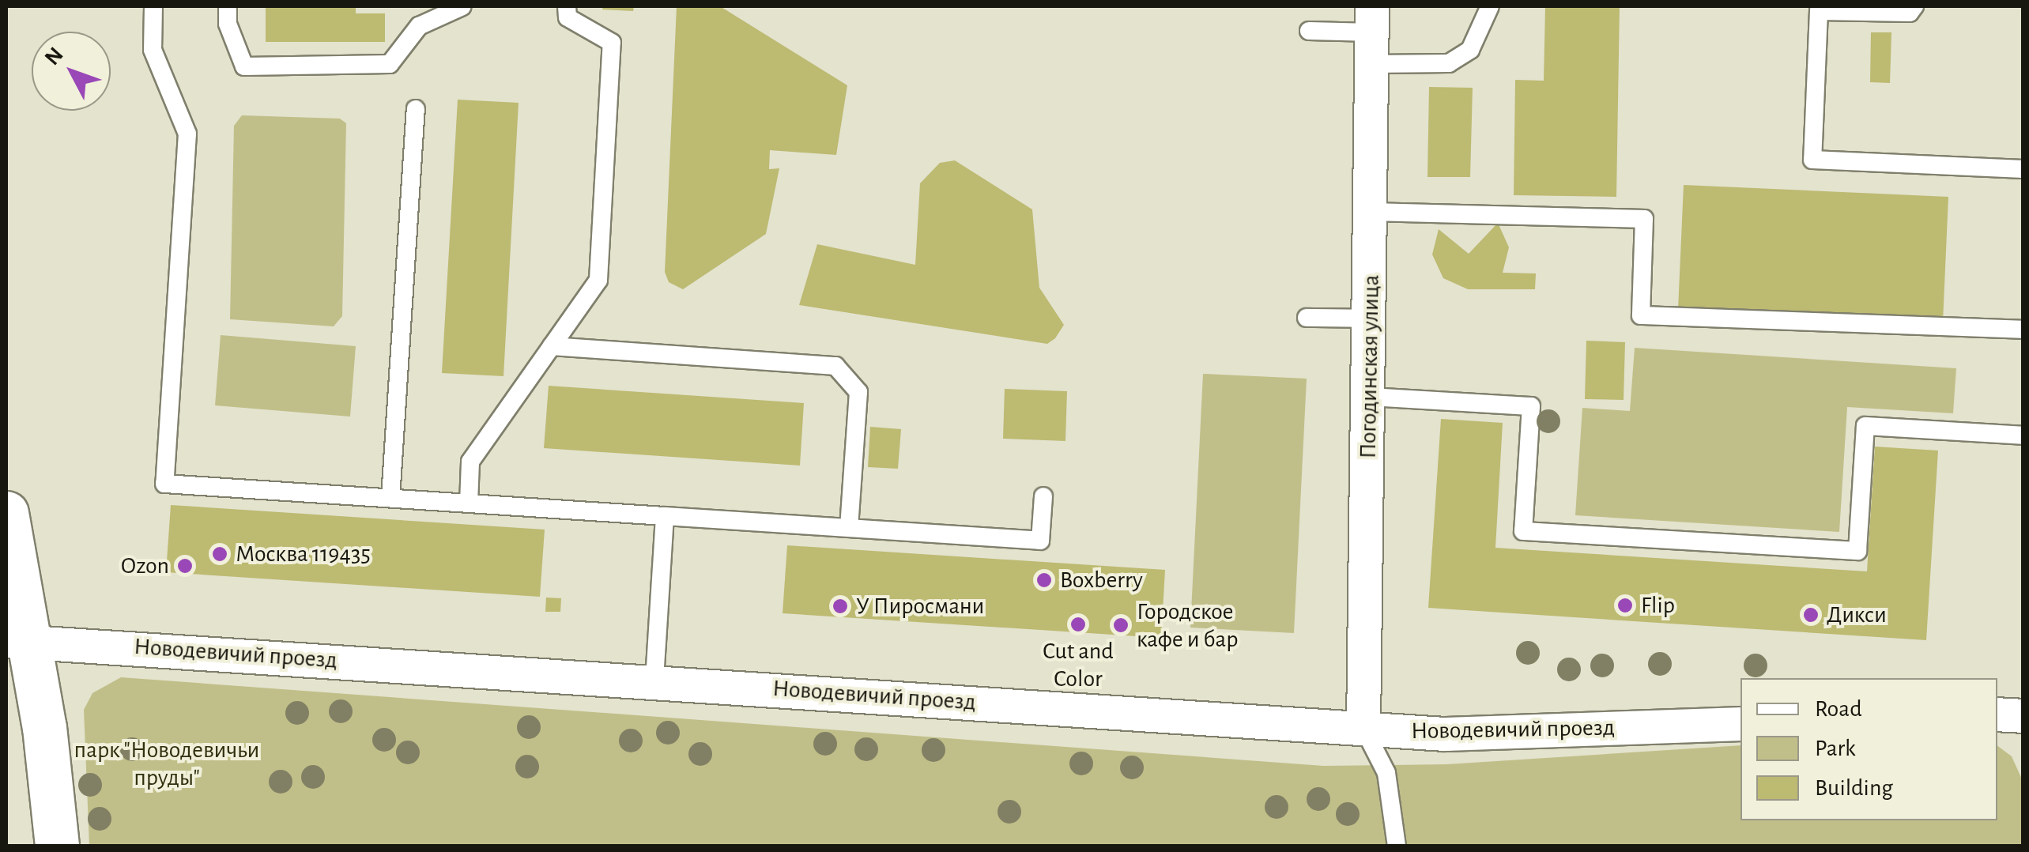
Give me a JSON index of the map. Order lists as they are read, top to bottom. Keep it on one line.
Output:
{"streets":{"street":["Погодинская улица","Новодевичий проезд"]},"crossings":[["Погодинская улица","Новодевичий проезд"]],"parks":["парк \"Новодевичьи пруды\""],"places":["Москва 119435","Ozon","Boxberry","Flip","У Пиросмани","Дикси","Cut and Color","Городское кафе и бар"],"legend":["Road","Park","Building"],"north":"top left"}
